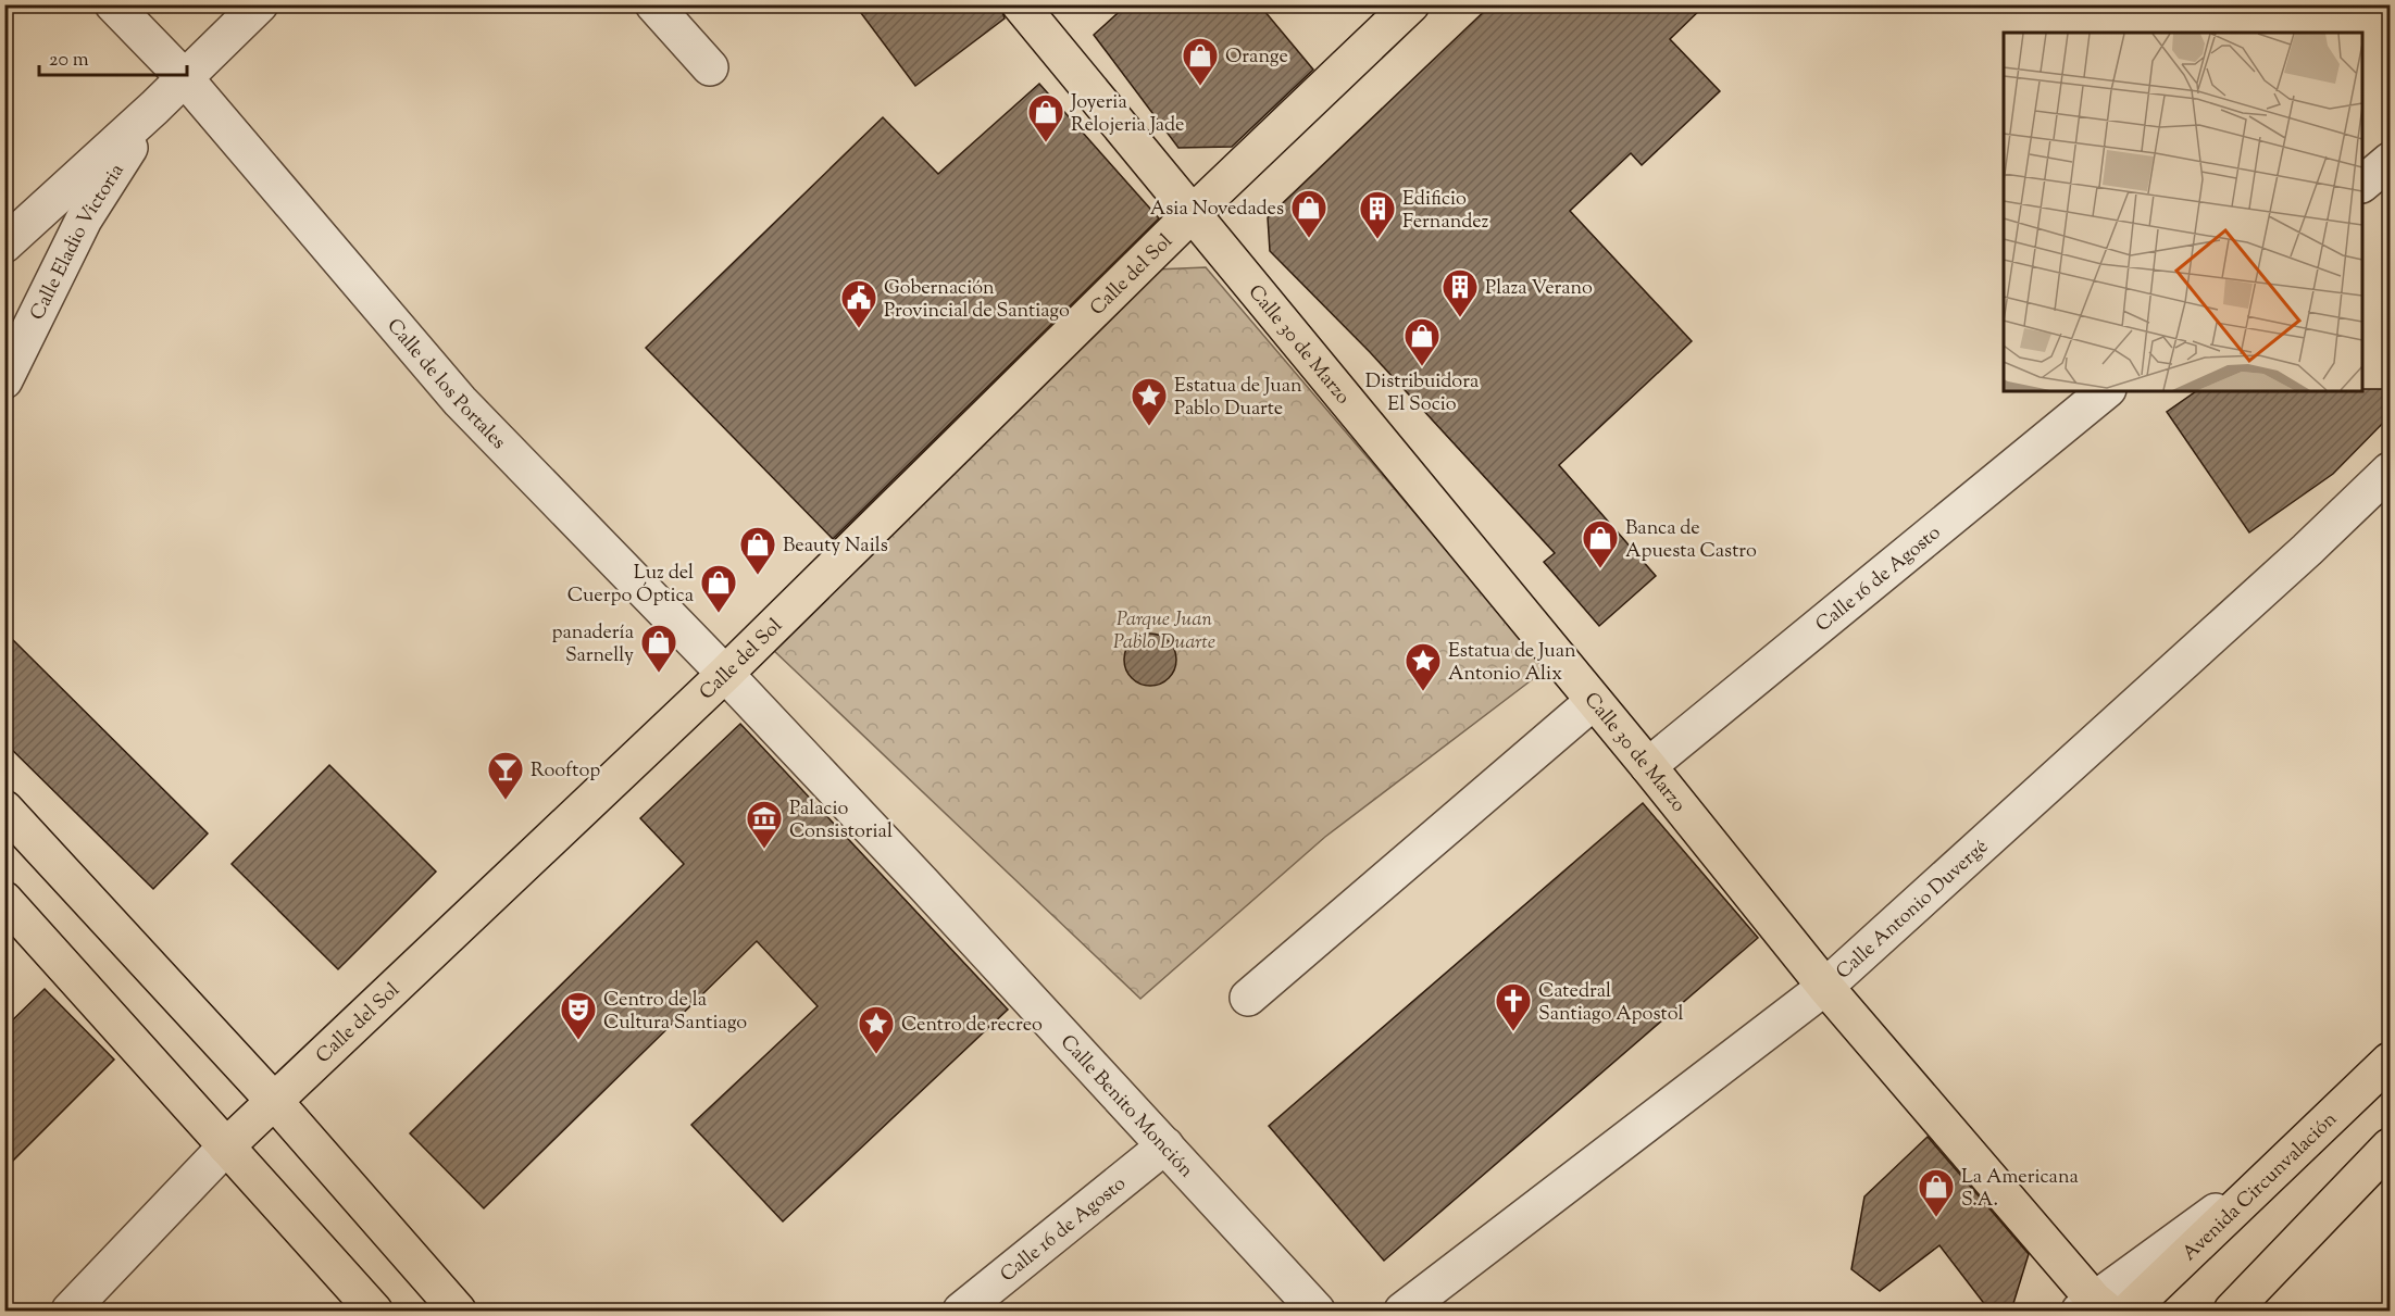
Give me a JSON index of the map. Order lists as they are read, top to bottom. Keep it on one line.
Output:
{"streets":{"main road":["Calle del Sol","Calle 30 de Marzo","Avenida Circunvalación"],"street":["Calle Eladio Victoria","Calle de los Portales","Calle 16 de Agosto","Calle Antonio Duvergé","Calle Benito Monción"]},"crossings":[["Calle del Sol","Calle 30 de Marzo"],["Calle del Sol","Calle de los Portales"],["Calle del Sol","Calle Benito Monción"],["Calle 30 de Marzo","Calle 16 de Agosto"],["Calle 30 de Marzo","Calle Antonio Duvergé"],["Calle de los Portales","Calle Benito Monción"],["Calle 16 de Agosto","Calle Benito Monción"]],"parks":["Parque Juan Pablo Duarte"],"places":{"shop":["Orange","Joyeria Relojeria Jade","Asia Novedades","Distribuidora El Socio","Banca de Apuesta Castro","Beauty Nails","Luz del Cuerpo Óptica","panadería Sarnelly","La Americana S.A."],"building":["Edificio Fernandez","Plaza Verano"],"public building":["Gobernación Provincial de Santiago"],"place":["Estatua de Juan Pablo Duarte","Estatua de Juan Antonio Alix","Centro de recreo"],"bar":["Rooftop"],"museum":["Palacio Consistorial"],"church":["Catedral Santiago Apostol"],"theatre":["Centro de la Cultura Santiago"]},"scale_bar":"20 m"}
